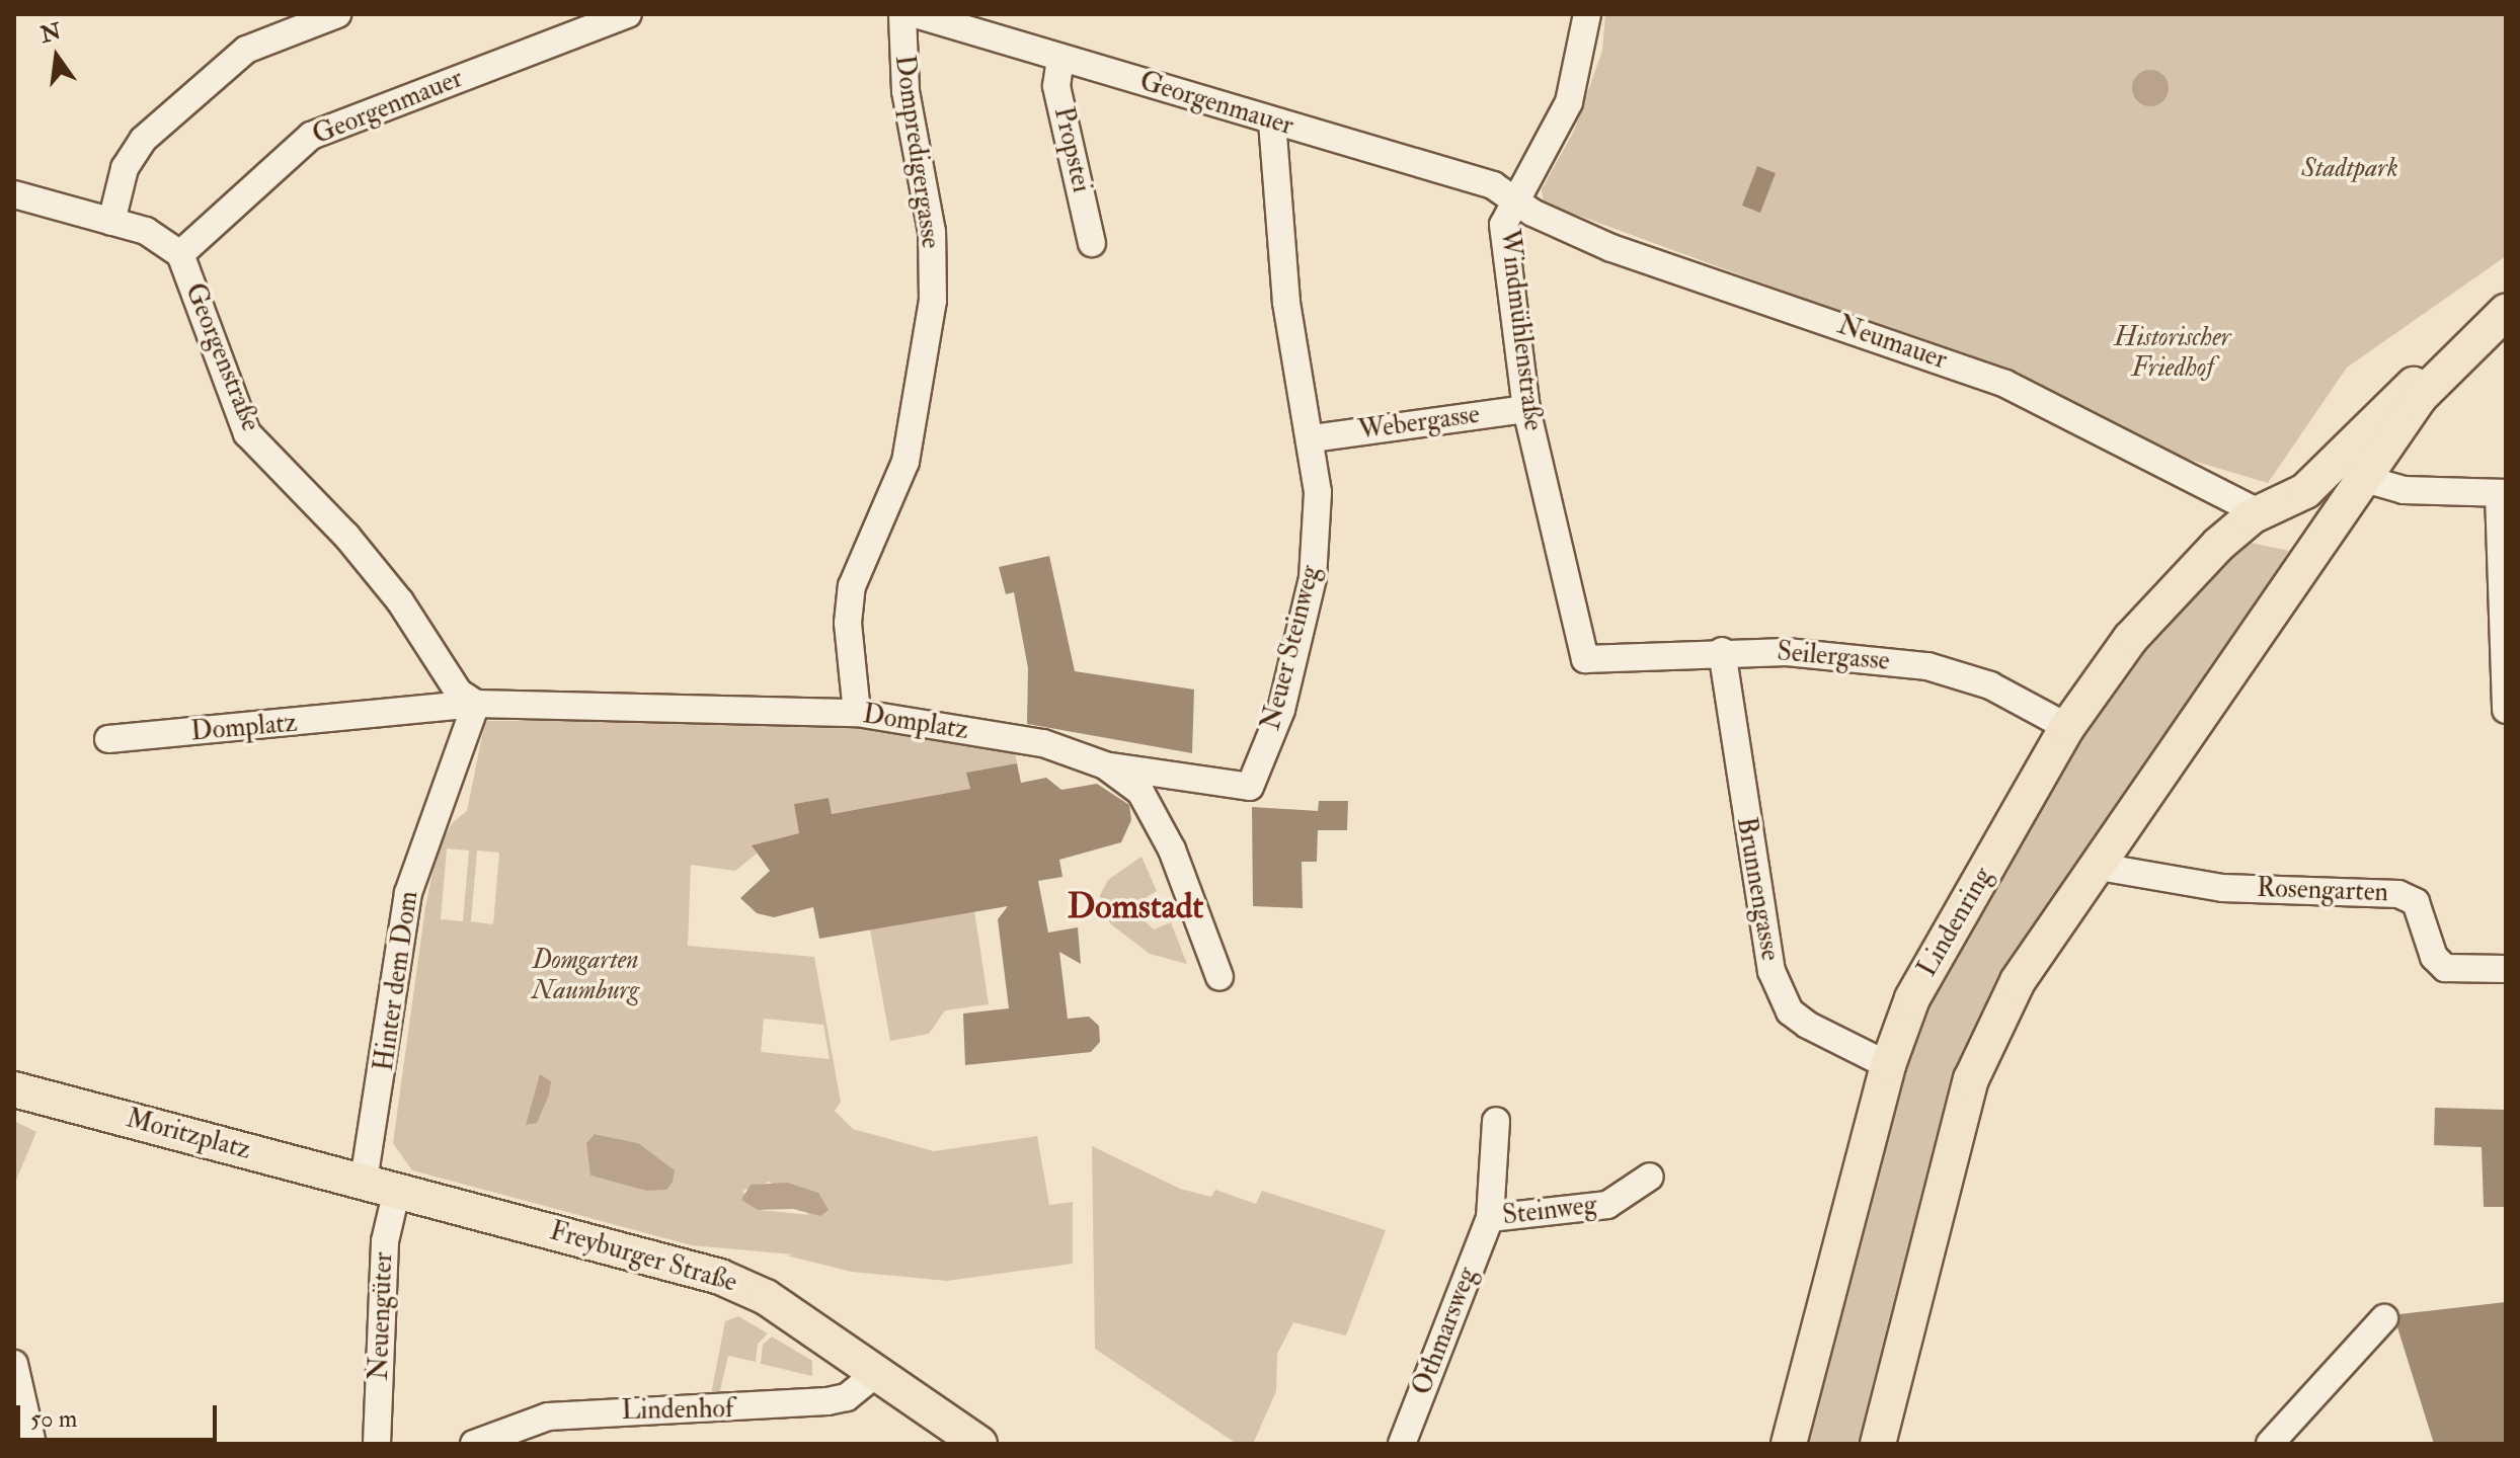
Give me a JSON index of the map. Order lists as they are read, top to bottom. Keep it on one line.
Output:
{"streets":{"main road":["Lindenring","Moritzplatz","Freyburger Straße"],"street":["Georgenmauer","Propstei","Dompredigergasse","Windmühlenstraße","Neumauer","Georgenstraße","Webergasse","Neuer Steinweg","Seilergasse","Domplatz","Brunnengasse","Rosengarten","Hinter dem Dom","Steinweg","Neuengüter","Othmarsweg","Lindenhof"]},"crossings":[["Georgenmauer","Propstei"],["Georgenmauer","Windmühlenstraße"],["Georgenmauer","Neumauer"],["Georgenmauer","Georgenstraße"],["Georgenmauer","Neuer Steinweg"],["Dompredigergasse","Domplatz"],["Windmühlenstraße","Neumauer"],["Windmühlenstraße","Webergasse"],["Windmühlenstraße","Seilergasse"],["Neumauer","Lindenring"],["Georgenstraße","Domplatz"],["Georgenstraße","Hinter dem Dom"],["Webergasse","Neuer Steinweg"],["Neuer Steinweg","Domplatz"],["Seilergasse","Brunnengasse"],["Seilergasse","Lindenring"],["Domplatz","Hinter dem Dom"],["Brunnengasse","Lindenring"],["Hinter dem Dom","Moritzplatz"],["Hinter dem Dom","Freyburger Straße"],["Moritzplatz","Freyburger Straße"],["Steinweg","Othmarsweg"],["Freyburger Straße","Neuengüter"],["Freyburger Straße","Lindenhof"]],"districts":["Domstadt"],"parks":["Stadtpark","Historischer Friedhof","Domgarten Naumburg"],"scale_bar":"50 m","north":"top"}
